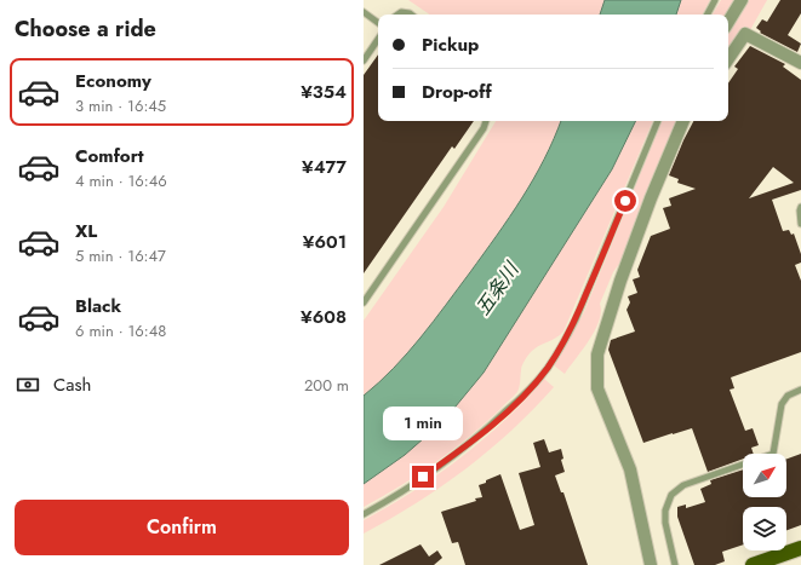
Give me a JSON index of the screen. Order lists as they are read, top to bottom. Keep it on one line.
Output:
{"water":["五条川"],"north":"top right","page":{"heading":"Choose a ride","banner":["Pickup","Drop-off"],"list":[{"name":"Economy","note":"3 min · 16:45","value":"¥354"},{"name":"Comfort","note":"4 min · 16:46","value":"¥477"},{"name":"XL","note":"5 min · 16:47","value":"¥601"},{"name":"Black","note":"6 min · 16:48","value":"¥608"}],"pay":["Cash","200 m"],"bubble":"1 min","buttons":"Confirm"}}
